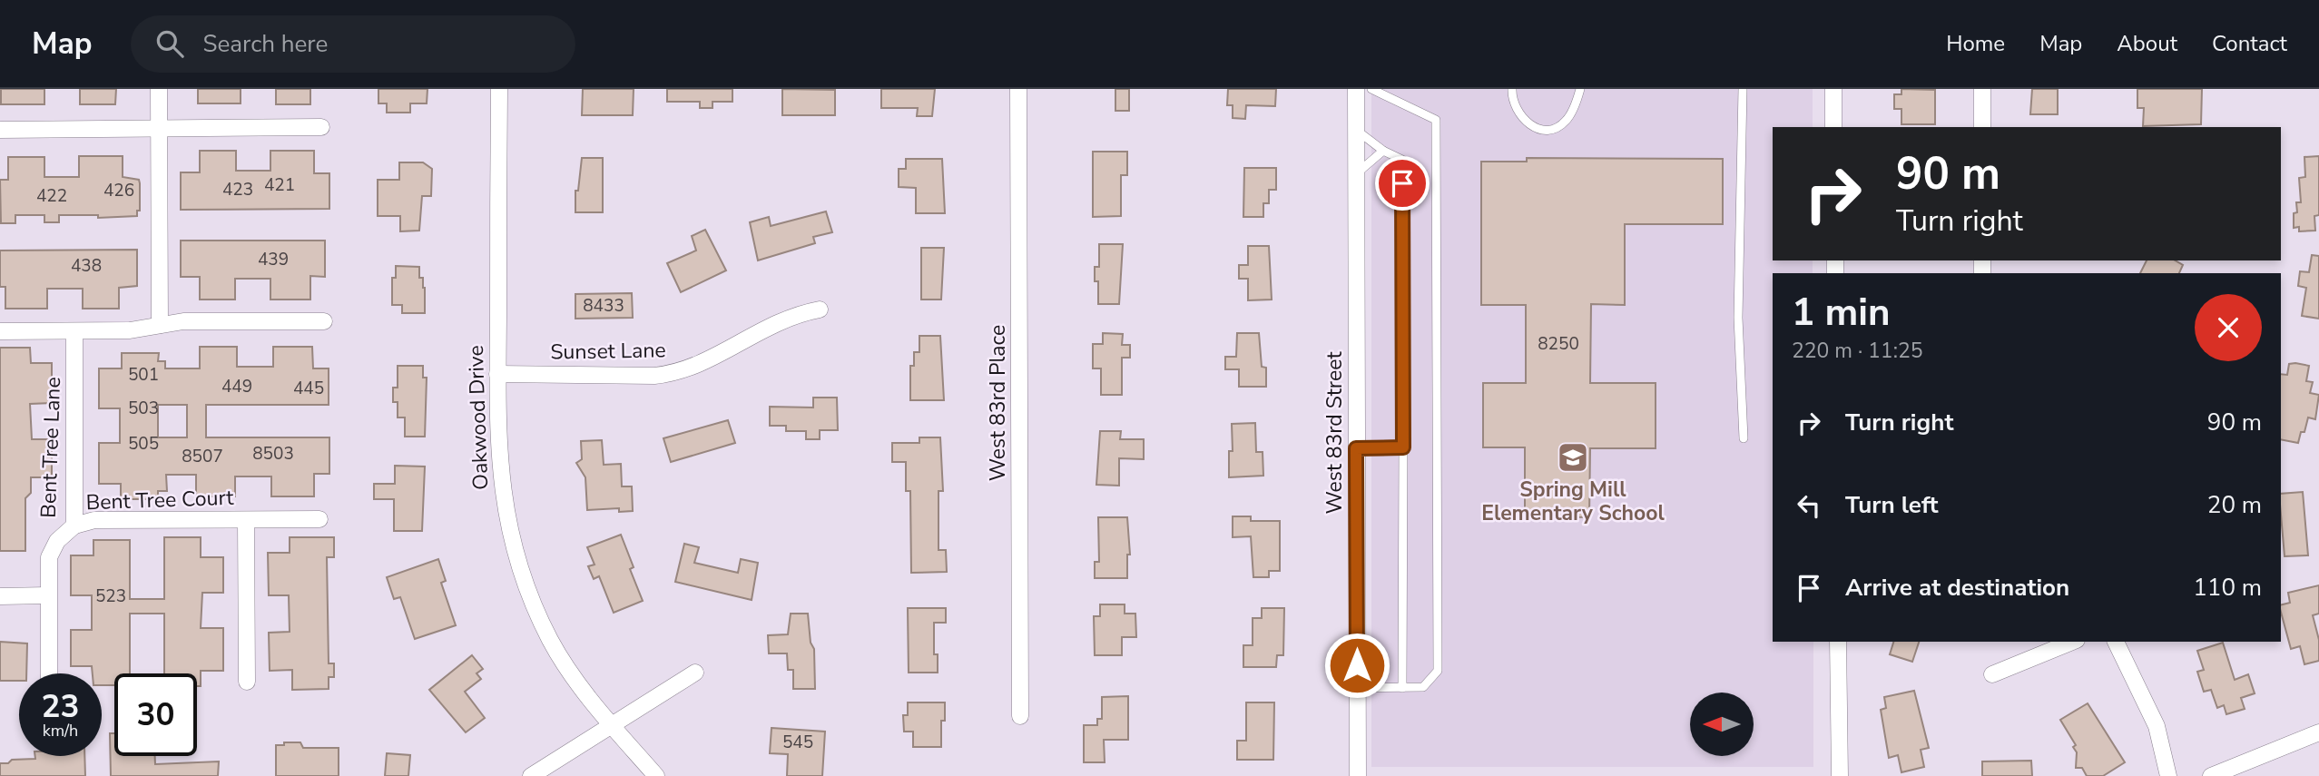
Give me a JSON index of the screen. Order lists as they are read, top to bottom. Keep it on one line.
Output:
{"streets":{"street":["Sunset Lane","West 83rd Place","Oakwood Drive","West 83rd Street","Bent Tree Lane","Bent Tree Court"]},"crossings":[["Sunset Lane","Oakwood Drive"],["Bent Tree Lane","Bent Tree Court"]],"places":{"school or university":["Spring Mill Elementary School"]},"house_numbers":["421","423","426","422","439","438","8433","8250","501","449","445","503","505","8503","8507","523","545"],"north":"left","page":{"header":"Map","search":"Search here","nav":["Home","Map","About","Contact"],"turn":["90 m","Turn right"],"heading":["1 min","220 m · 11:25"],"list":[{"name":"Turn right","value":"90 m"},{"name":"Turn left","value":"20 m"},{"name":"Arrive at destination","value":"110 m"}],"speed":"23 km/h","limit":"30"}}
